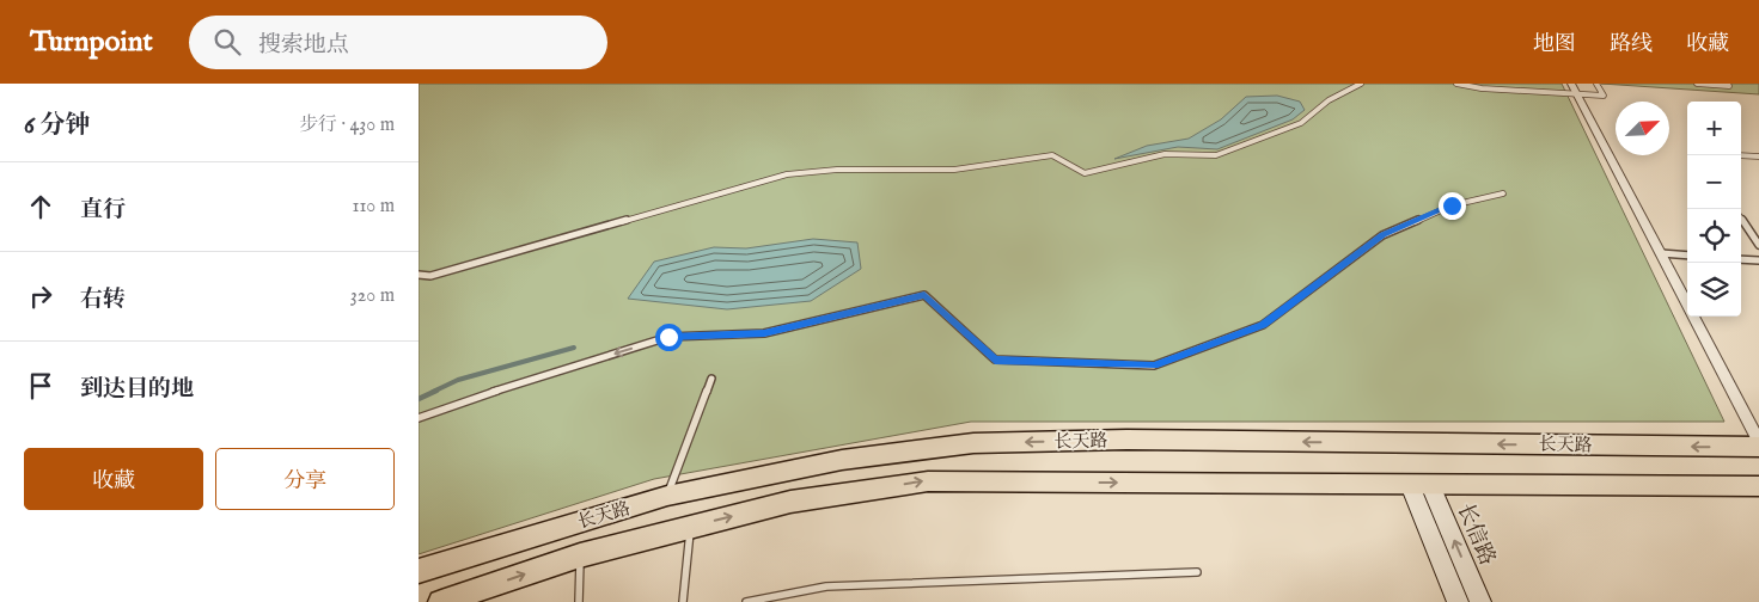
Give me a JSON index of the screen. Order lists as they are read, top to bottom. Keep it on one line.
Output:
{"streets":{"main road":["长天路","长信路"]},"crossings":[["长天路","长信路"]],"north":"top right","page":{"header":"Turnpoint","search":"搜索地点","nav":["地图","路线","收藏"],"heading":["6 分钟","步行 · 430 m"],"map_buttons":["+","−"],"list":[["直行","110 m"],["右转","320 m"],"到达目的地"],"buttons":["收藏","分享"]}}
